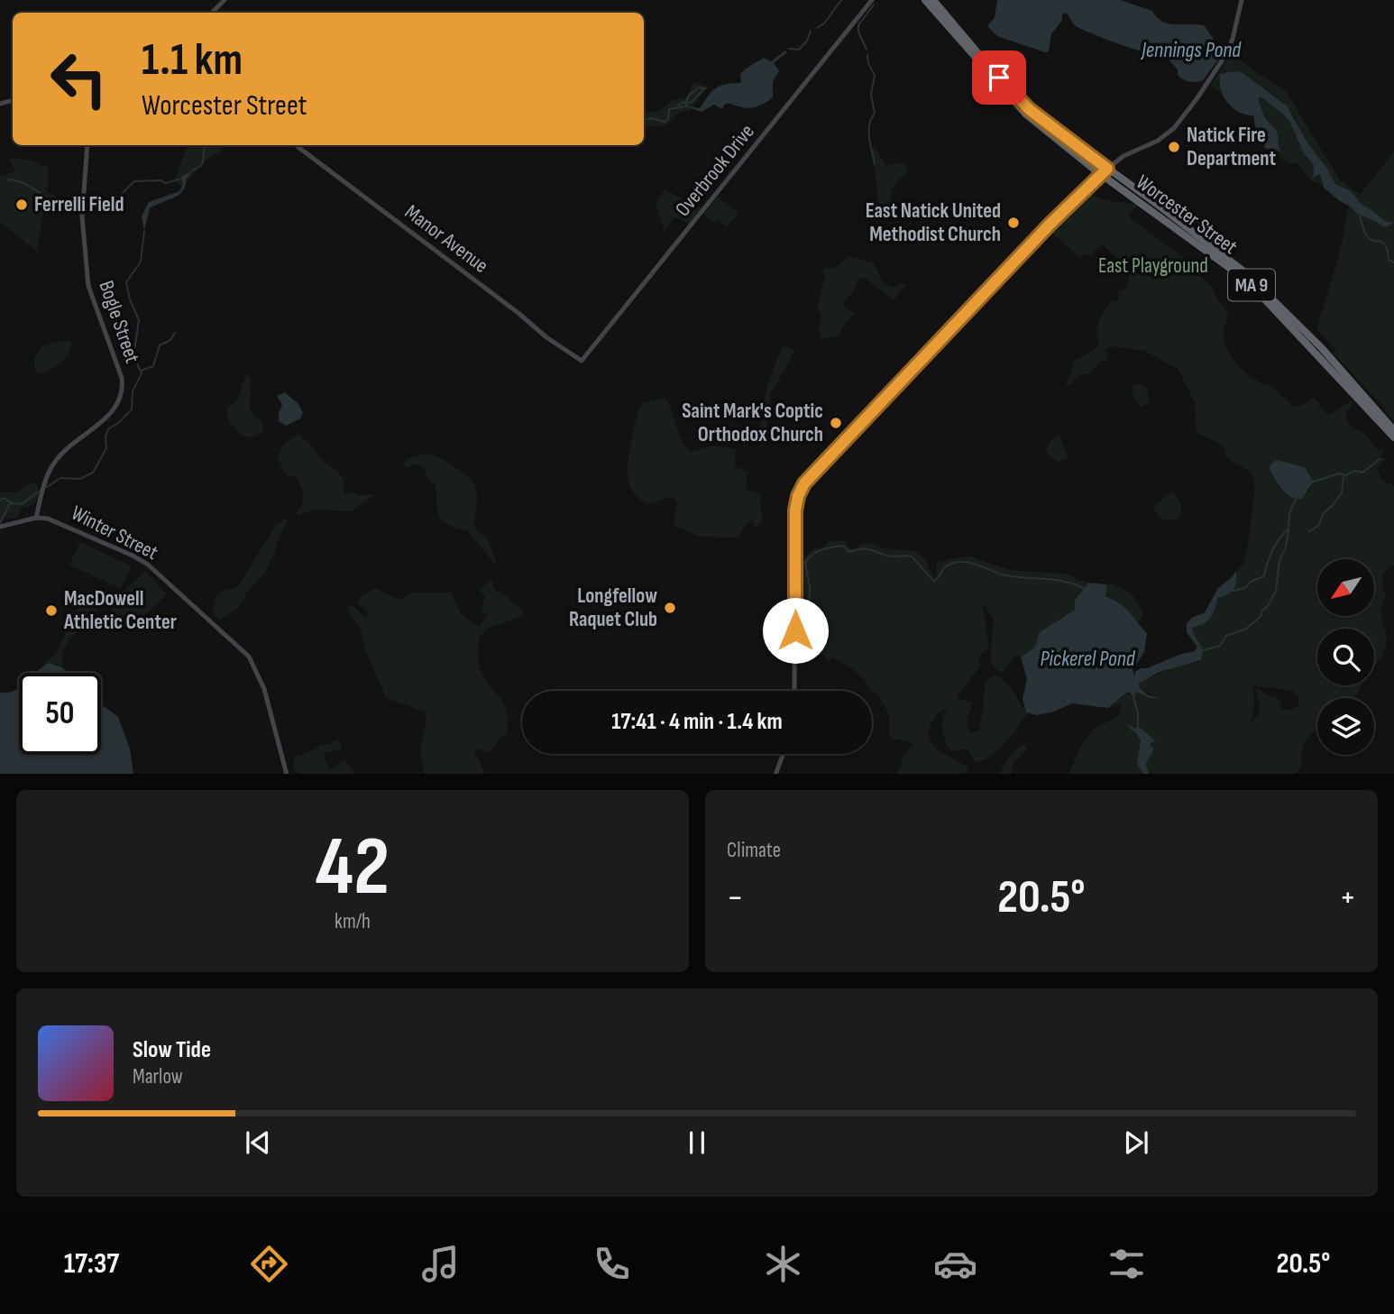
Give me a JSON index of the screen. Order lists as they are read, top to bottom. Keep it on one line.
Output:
{"streets":{"highway":["Worcester Street","MA 9"],"street":["Overbrook Drive","Manor Avenue","Bogle Street","Winter Street"]},"crossings":[["Overbrook Drive","Manor Avenue"],["Bogle Street","Winter Street"]],"water":["Jennings Pond","Pickerel Pond"],"parks":["East Playground"],"places":["Natick Fire Department","Ferrelli Field","East Natick United Methodist Church","Saint Mark's Coptic Orthodox Church","Longfellow Raquet Club","MacDowell Athletic Center"],"north":"bottom left","page":{"turn":["1.1 km","Worcester Street"],"limit":"50","trip":"17:41 · 4 min · 1.4 km","tile":[["42","km/h"],"Climate"],"heat":["−","20.5°","+"],"song":["Slow Tide","Marlow"],"tabs":["17:37","20.5°"]}}
